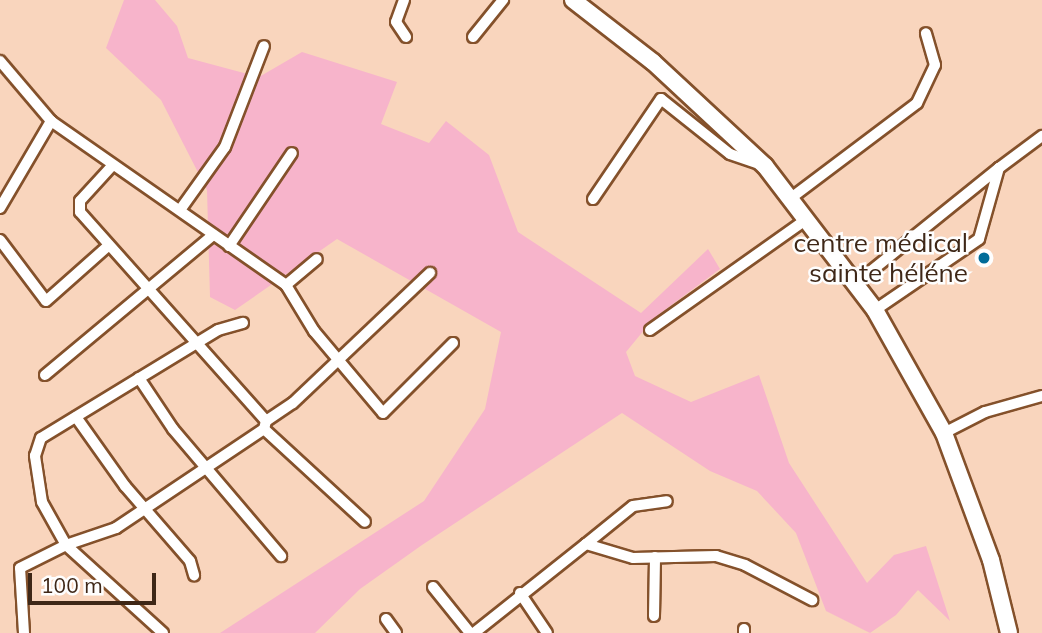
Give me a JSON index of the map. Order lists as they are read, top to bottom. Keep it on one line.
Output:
{"places":["centre médical sainte héléne"],"scale_bar":"100 m"}
